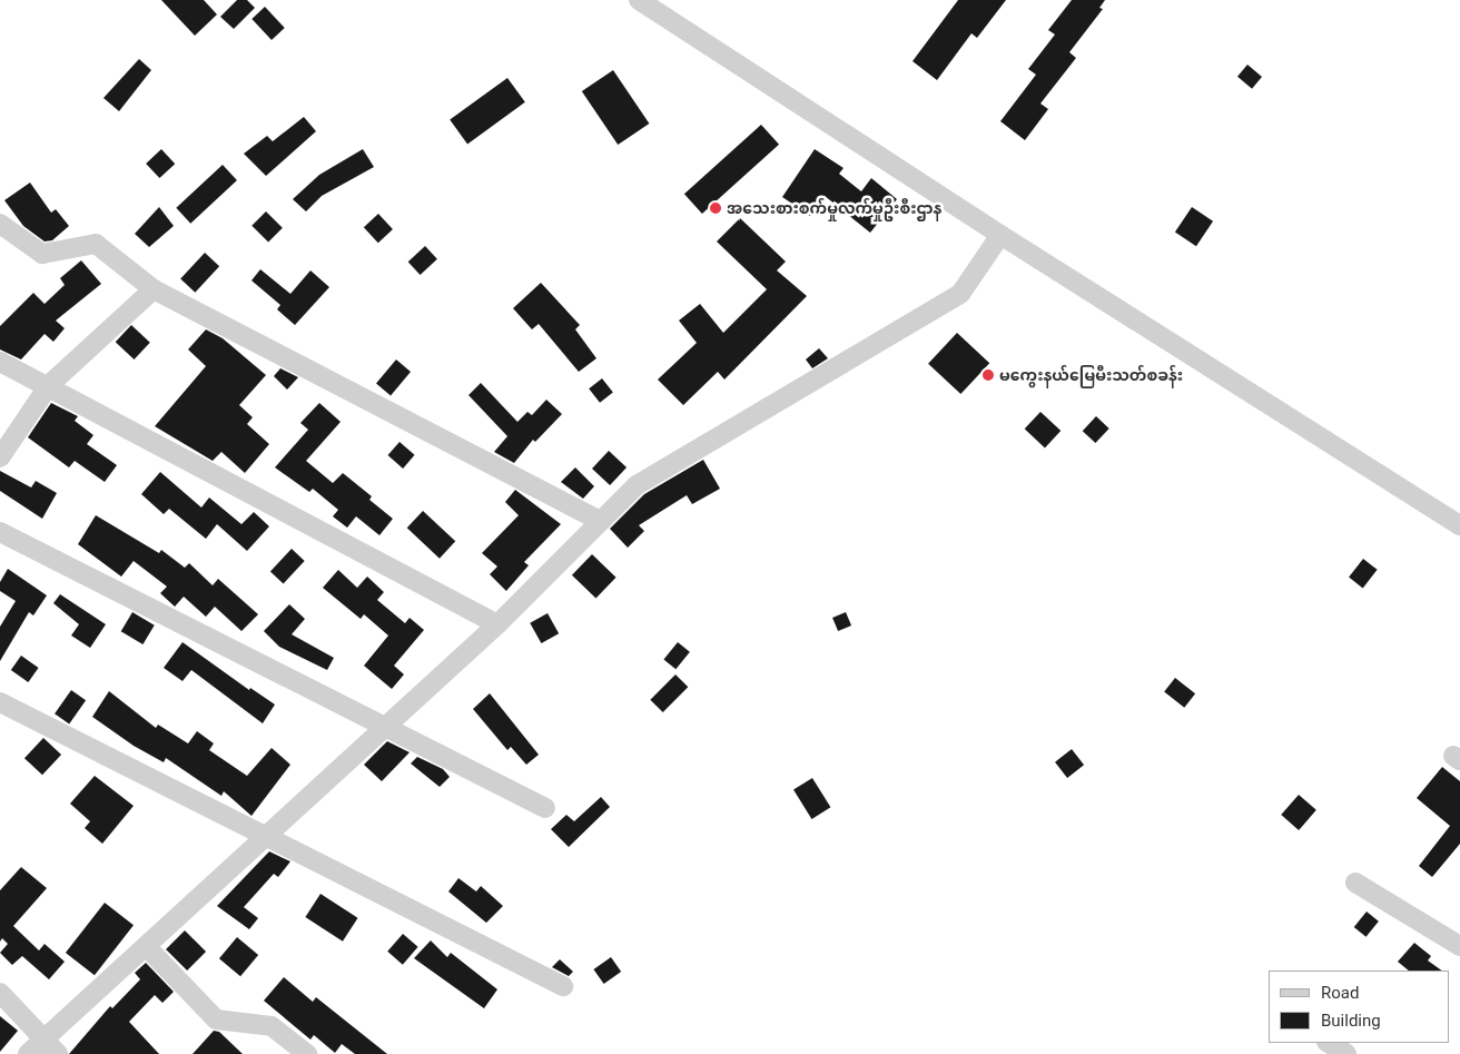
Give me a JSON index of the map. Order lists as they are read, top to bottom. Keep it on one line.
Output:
{"places":["အသေးစားစက်မှုလက်မှုဦးစီးဌာန","မကွေးနယ်မြေမီးသတ်စခန်း"],"legend":["Road","Building"]}
